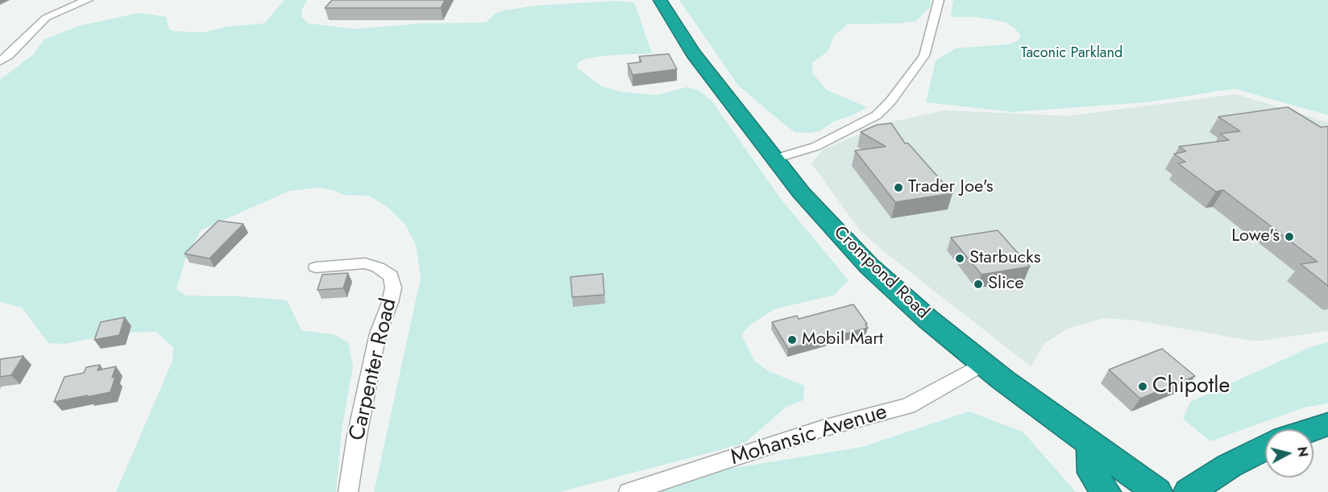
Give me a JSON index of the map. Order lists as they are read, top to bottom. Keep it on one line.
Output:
{"streets":{"highway":["Crompond Road"],"street":["Carpenter Road","Mohansic Avenue"]},"crossings":[["Crompond Road","Mohansic Avenue"]],"parks":["Taconic Parkland"],"places":["Trader Joe's","Lowe's","Starbucks","Slice","Mobil Mart","Chipotle"],"north":"right"}
